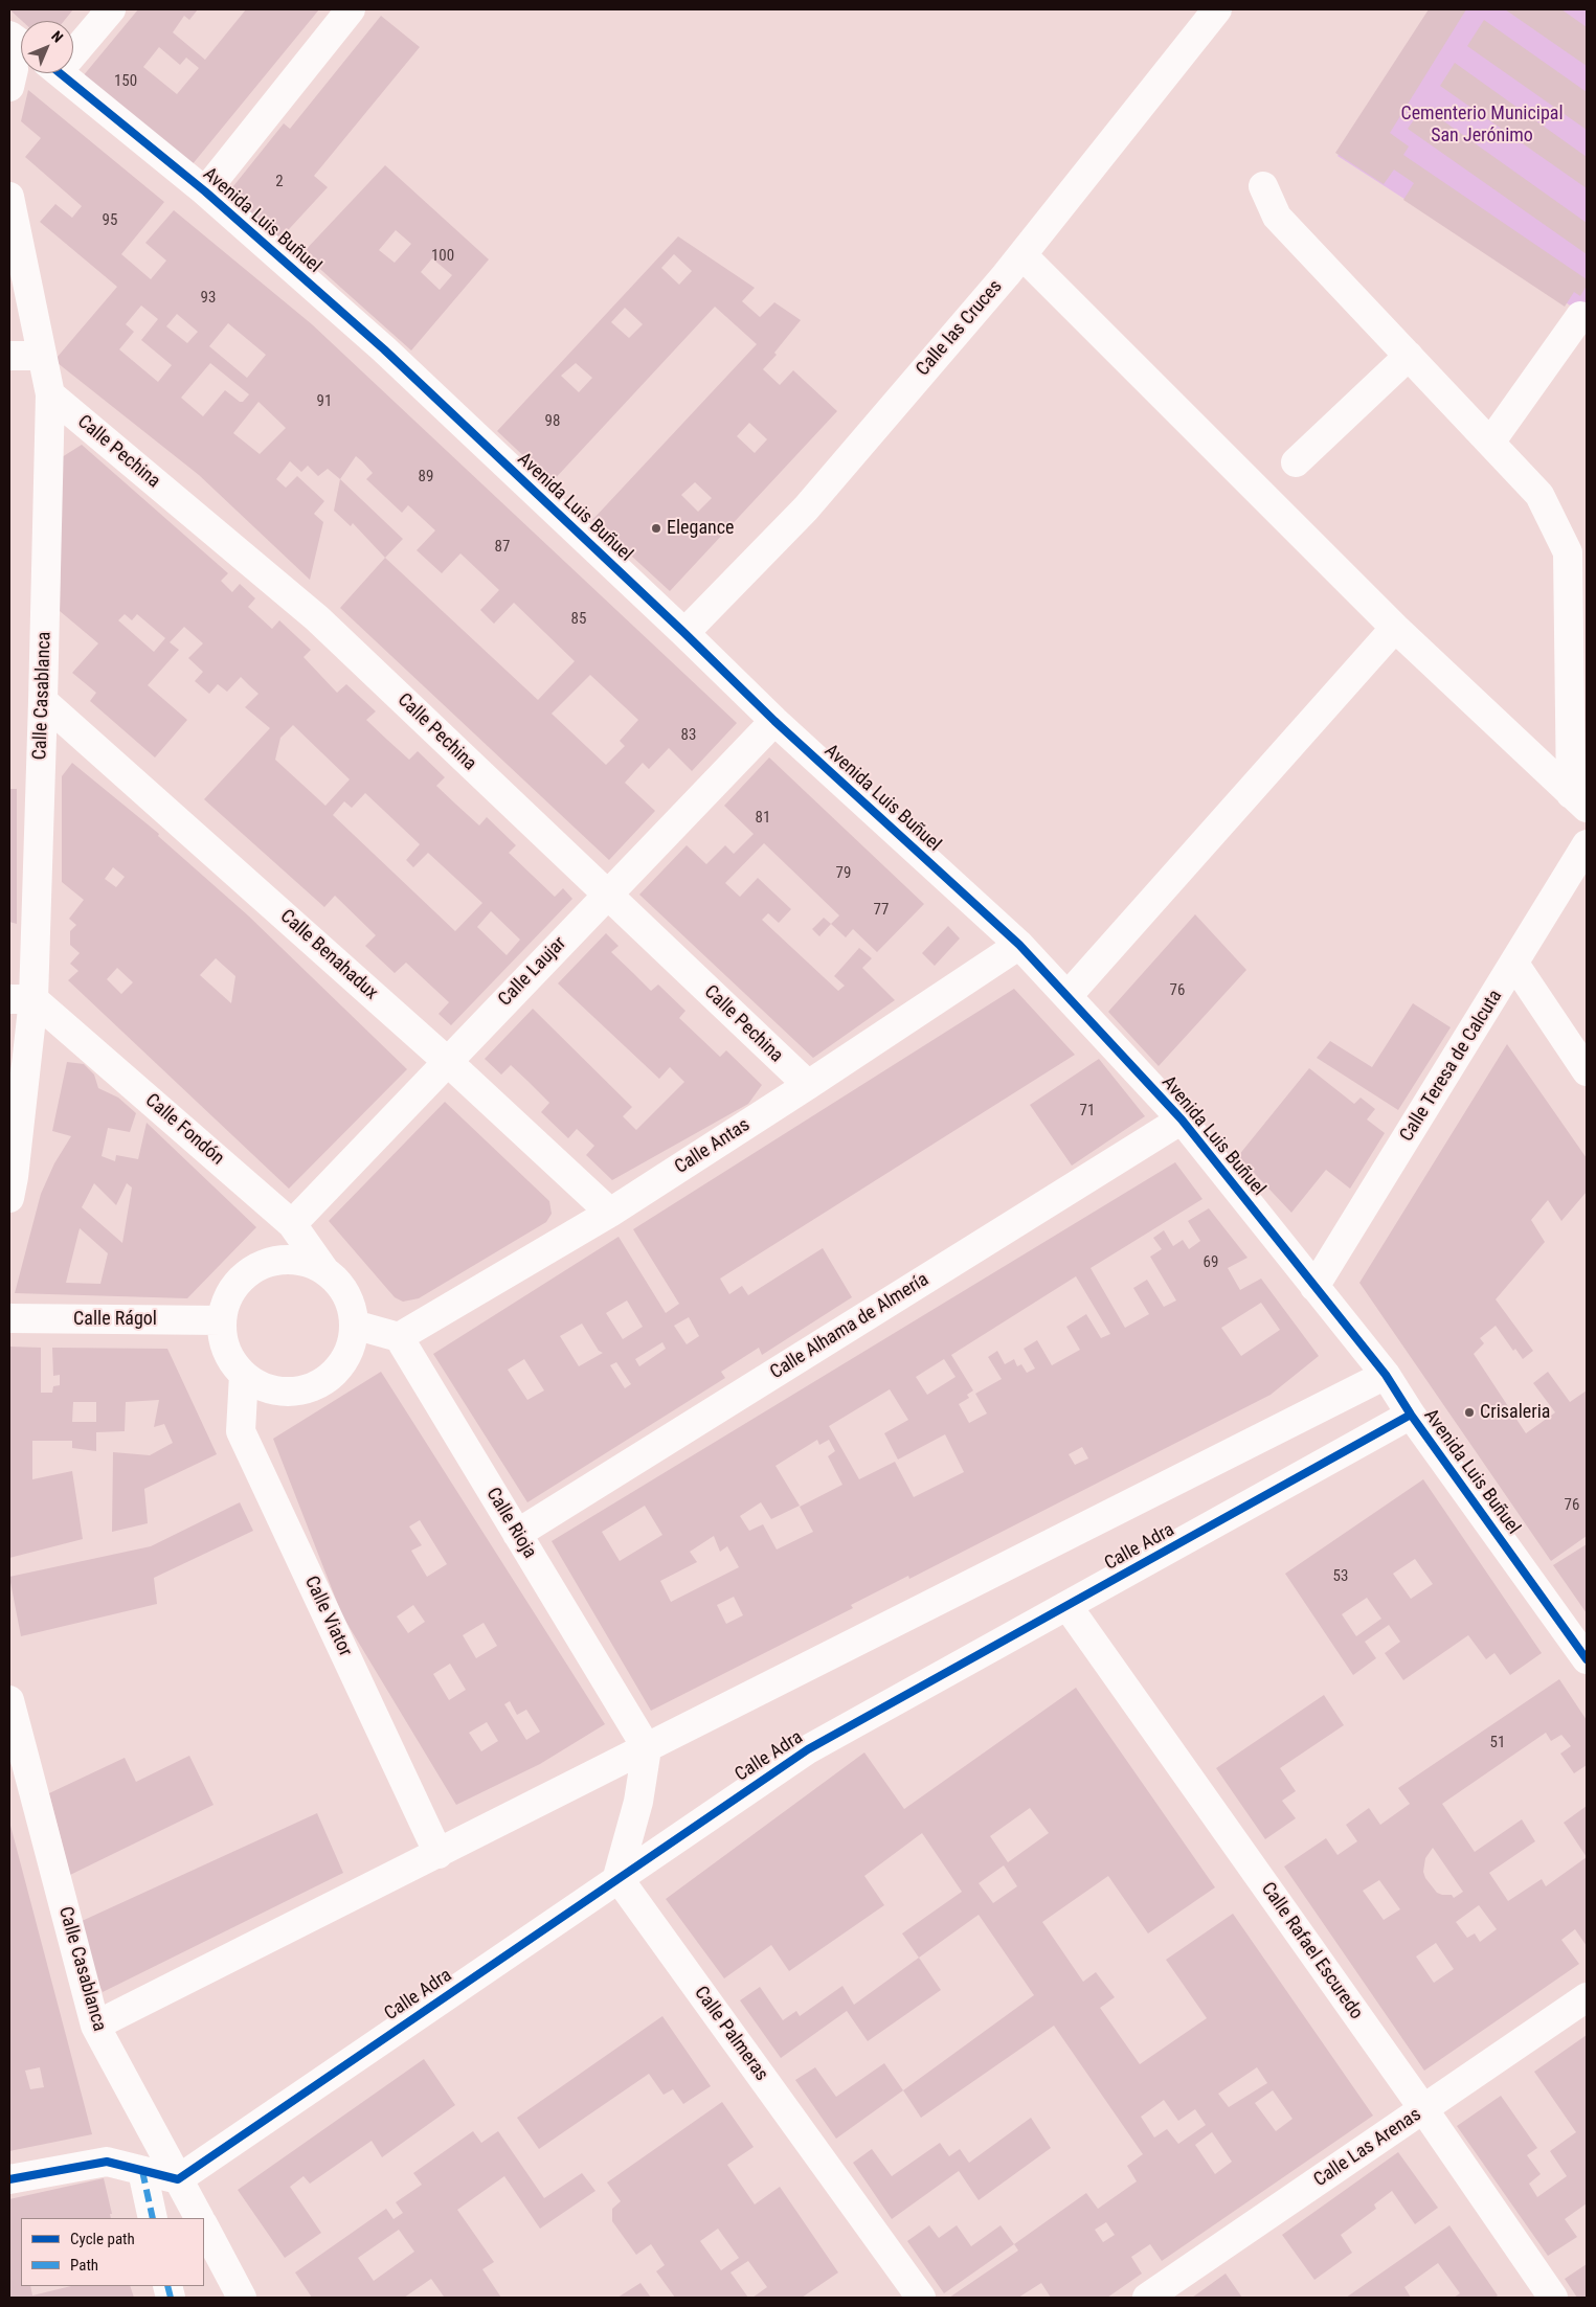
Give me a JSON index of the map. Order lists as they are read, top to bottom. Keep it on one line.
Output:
{"streets":{"street":["Avenida Luis Buñuel","Calle las Cruces","Calle Pechina","Calle Casablanca","Calle Benahadux","Calle Laujar","Calle Teresa de Calcuta","Calle Fondón","Calle Antas","Calle Rágol","Calle Alhama de Almería","Calle Rioja","Calle Adra","Calle Viator","Calle Rafael Escuredo","Calle Palmeras","Calle Las Arenas"]},"crossings":[["Avenida Luis Buñuel","Calle las Cruces"],["Avenida Luis Buñuel","Calle Laujar"],["Avenida Luis Buñuel","Calle Teresa de Calcuta"],["Avenida Luis Buñuel","Calle Antas"],["Avenida Luis Buñuel","Calle Alhama de Almería"],["Avenida Luis Buñuel","Calle Adra"],["Calle Pechina","Calle Casablanca"],["Calle Pechina","Calle Laujar"],["Calle Pechina","Calle Antas"],["Calle Casablanca","Calle Benahadux"],["Calle Casablanca","Calle Fondón"],["Calle Casablanca","Calle Adra"],["Calle Benahadux","Calle Laujar"],["Calle Benahadux","Calle Antas"],["Calle Laujar","Calle Fondón"],["Calle Fondón","Calle Rágol"],["Calle Fondón","Calle Viator"],["Calle Antas","Calle Rioja"],["Calle Rágol","Calle Viator"],["Calle Alhama de Almería","Calle Rioja"],["Calle Adra","Calle Rafael Escuredo"],["Calle Adra","Calle Palmeras"],["Calle Rafael Escuredo","Calle Las Arenas"]],"parks":["Cementerio Municipal San Jerónimo"],"places":["Elegance","Crisaleria"],"house_numbers":["150","2","95","100","93","91","98","89","87","85","83","81","79","77","76","71","69","76","53","51"],"legend":["Cycle path","Path"],"north":"top right"}
